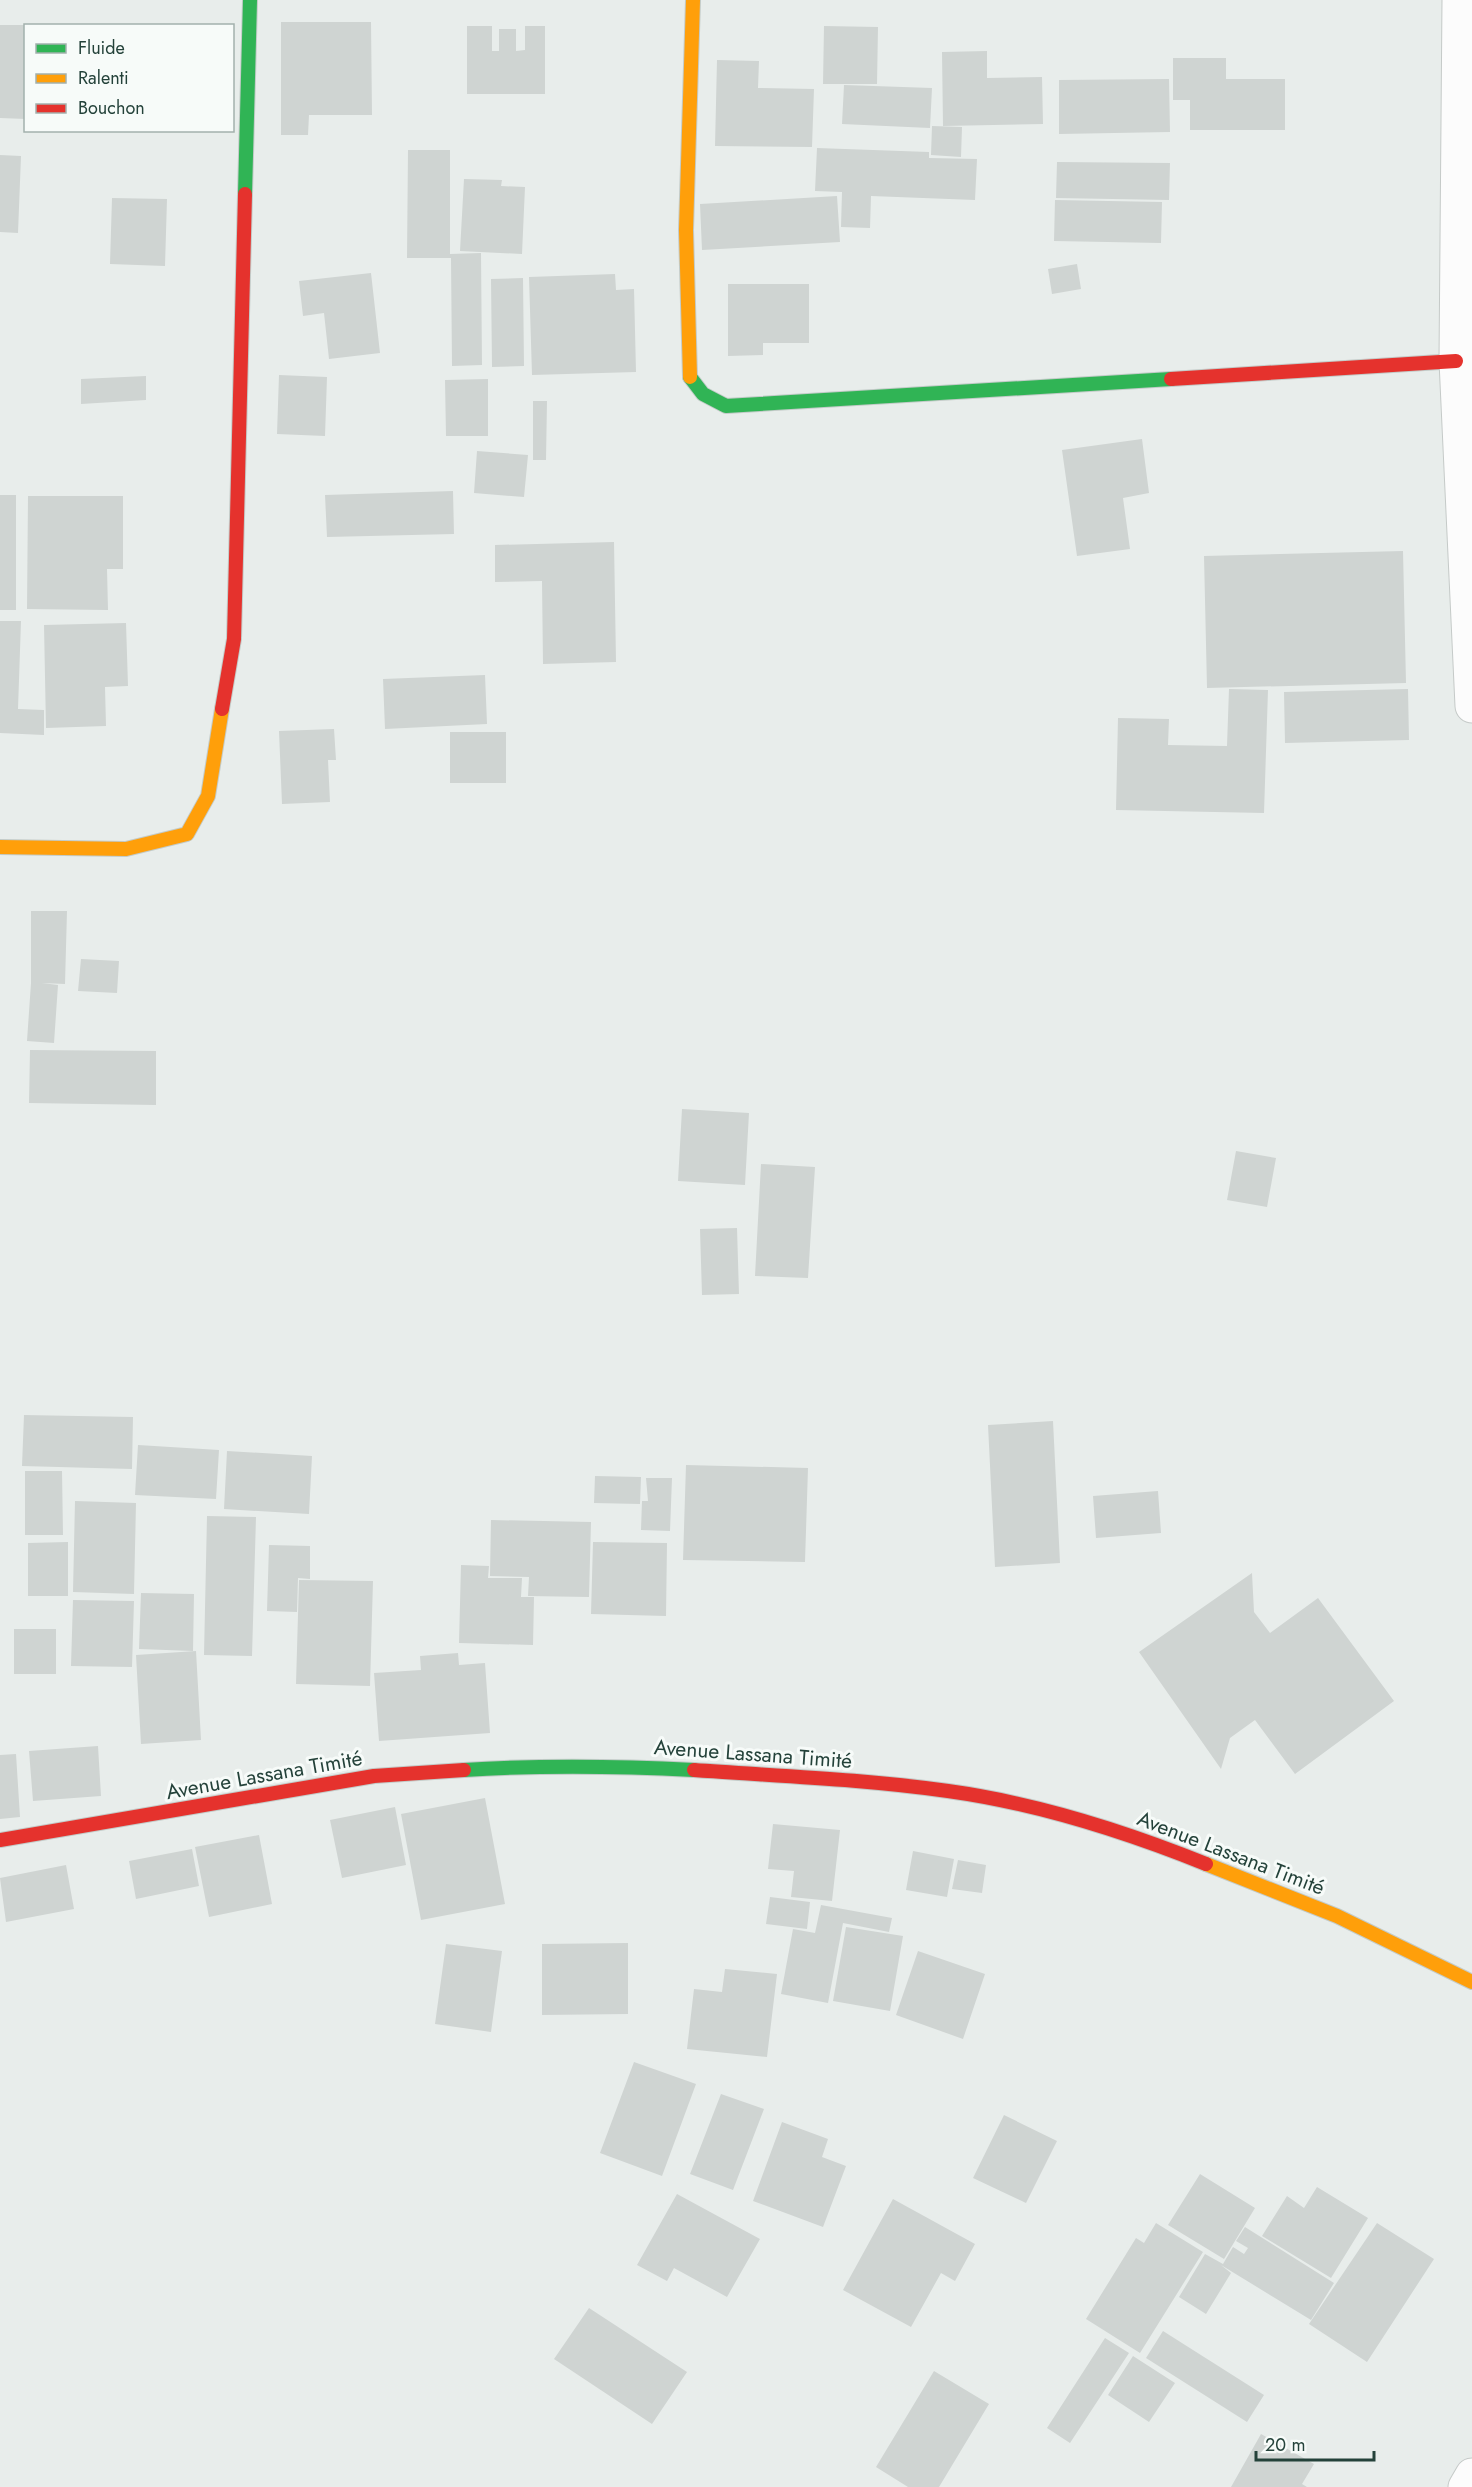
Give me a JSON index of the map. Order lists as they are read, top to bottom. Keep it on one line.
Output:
{"streets":{"street":["Avenue Lassana Timité"]},"legend":["Fluide","Ralenti","Bouchon"],"scale_bar":"20 m"}
